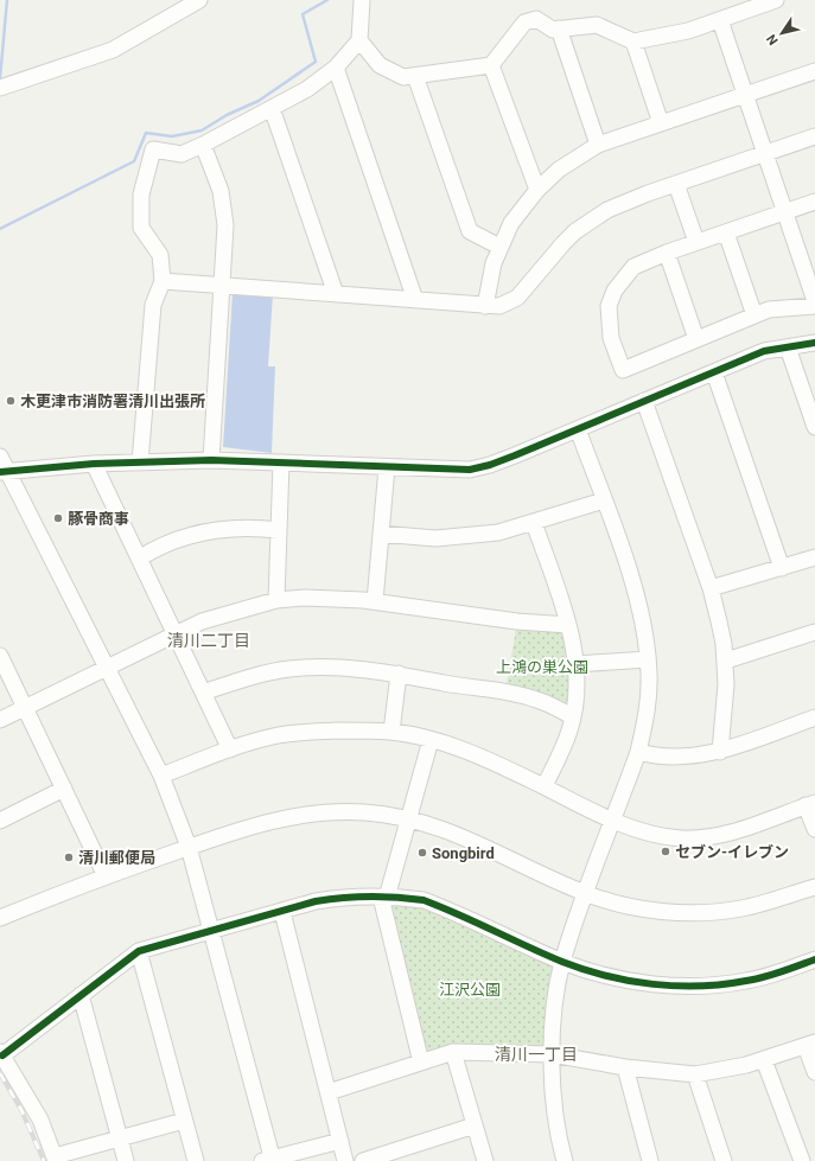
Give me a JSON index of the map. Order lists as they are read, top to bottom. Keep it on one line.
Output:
{"districts":["清川二丁目","清川一丁目"],"parks":["上鴻の巣公園","江沢公園"],"places":["木更津市消防署清川出張所","豚骨商事","セブン-イレブン","Songbird","清川郵便局"],"north":"bottom left"}
